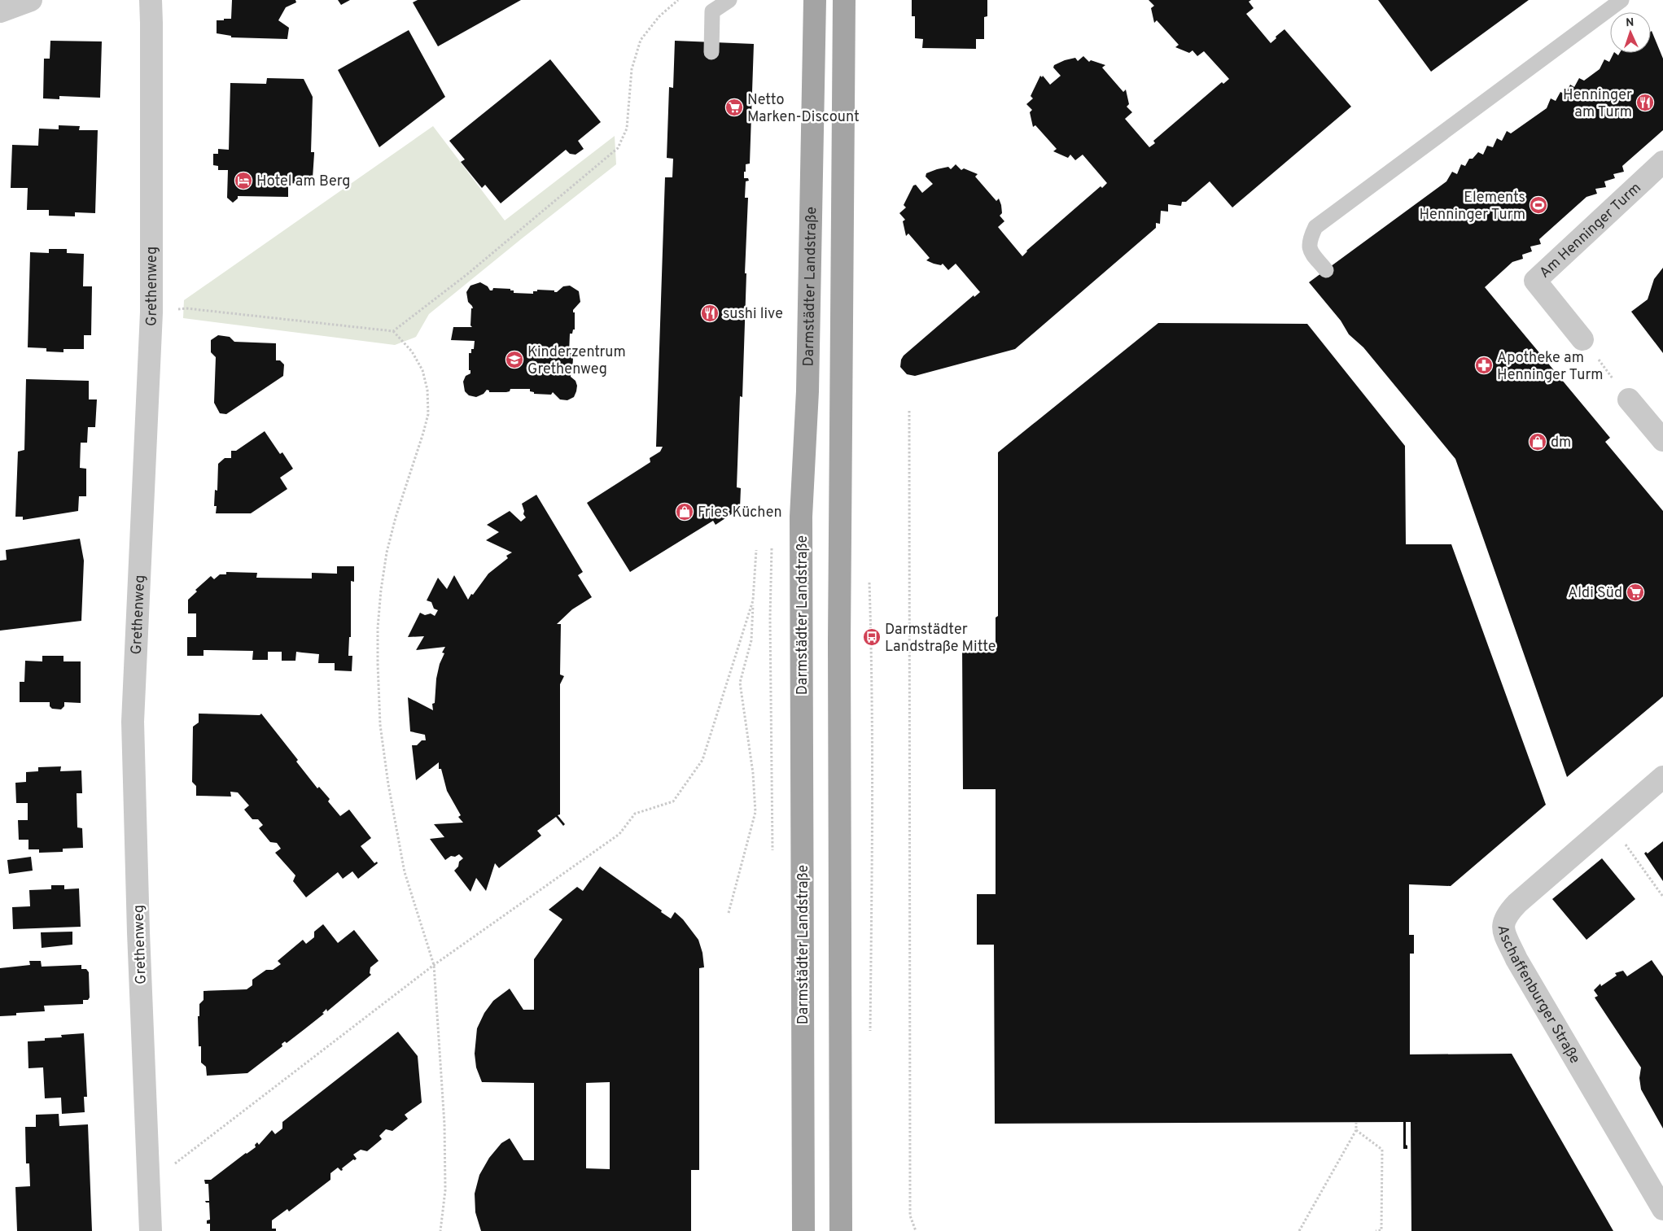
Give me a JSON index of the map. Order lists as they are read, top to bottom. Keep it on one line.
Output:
{"streets":{"main road":["Darmstädter Landstraße"],"street":["Am Henninger Turm","Grethenweg","Aschaffenburger Straße"]},"places":{"restaurant":["Henninger am Turm","sushi live"],"supermarket":["Netto Marken-Discount","Aldi Süd"],"hotel":["Hotel am Berg"],"sports":["Elements Henninger Turm"],"school or university":["Kinderzentrum Grethenweg"],"pharmacy":["Apotheke am Henninger Turm"],"shop":["dm","Fries Küchen"],"bus stop":["Darmstädter Landstraße Mitte"]},"north":"top"}
